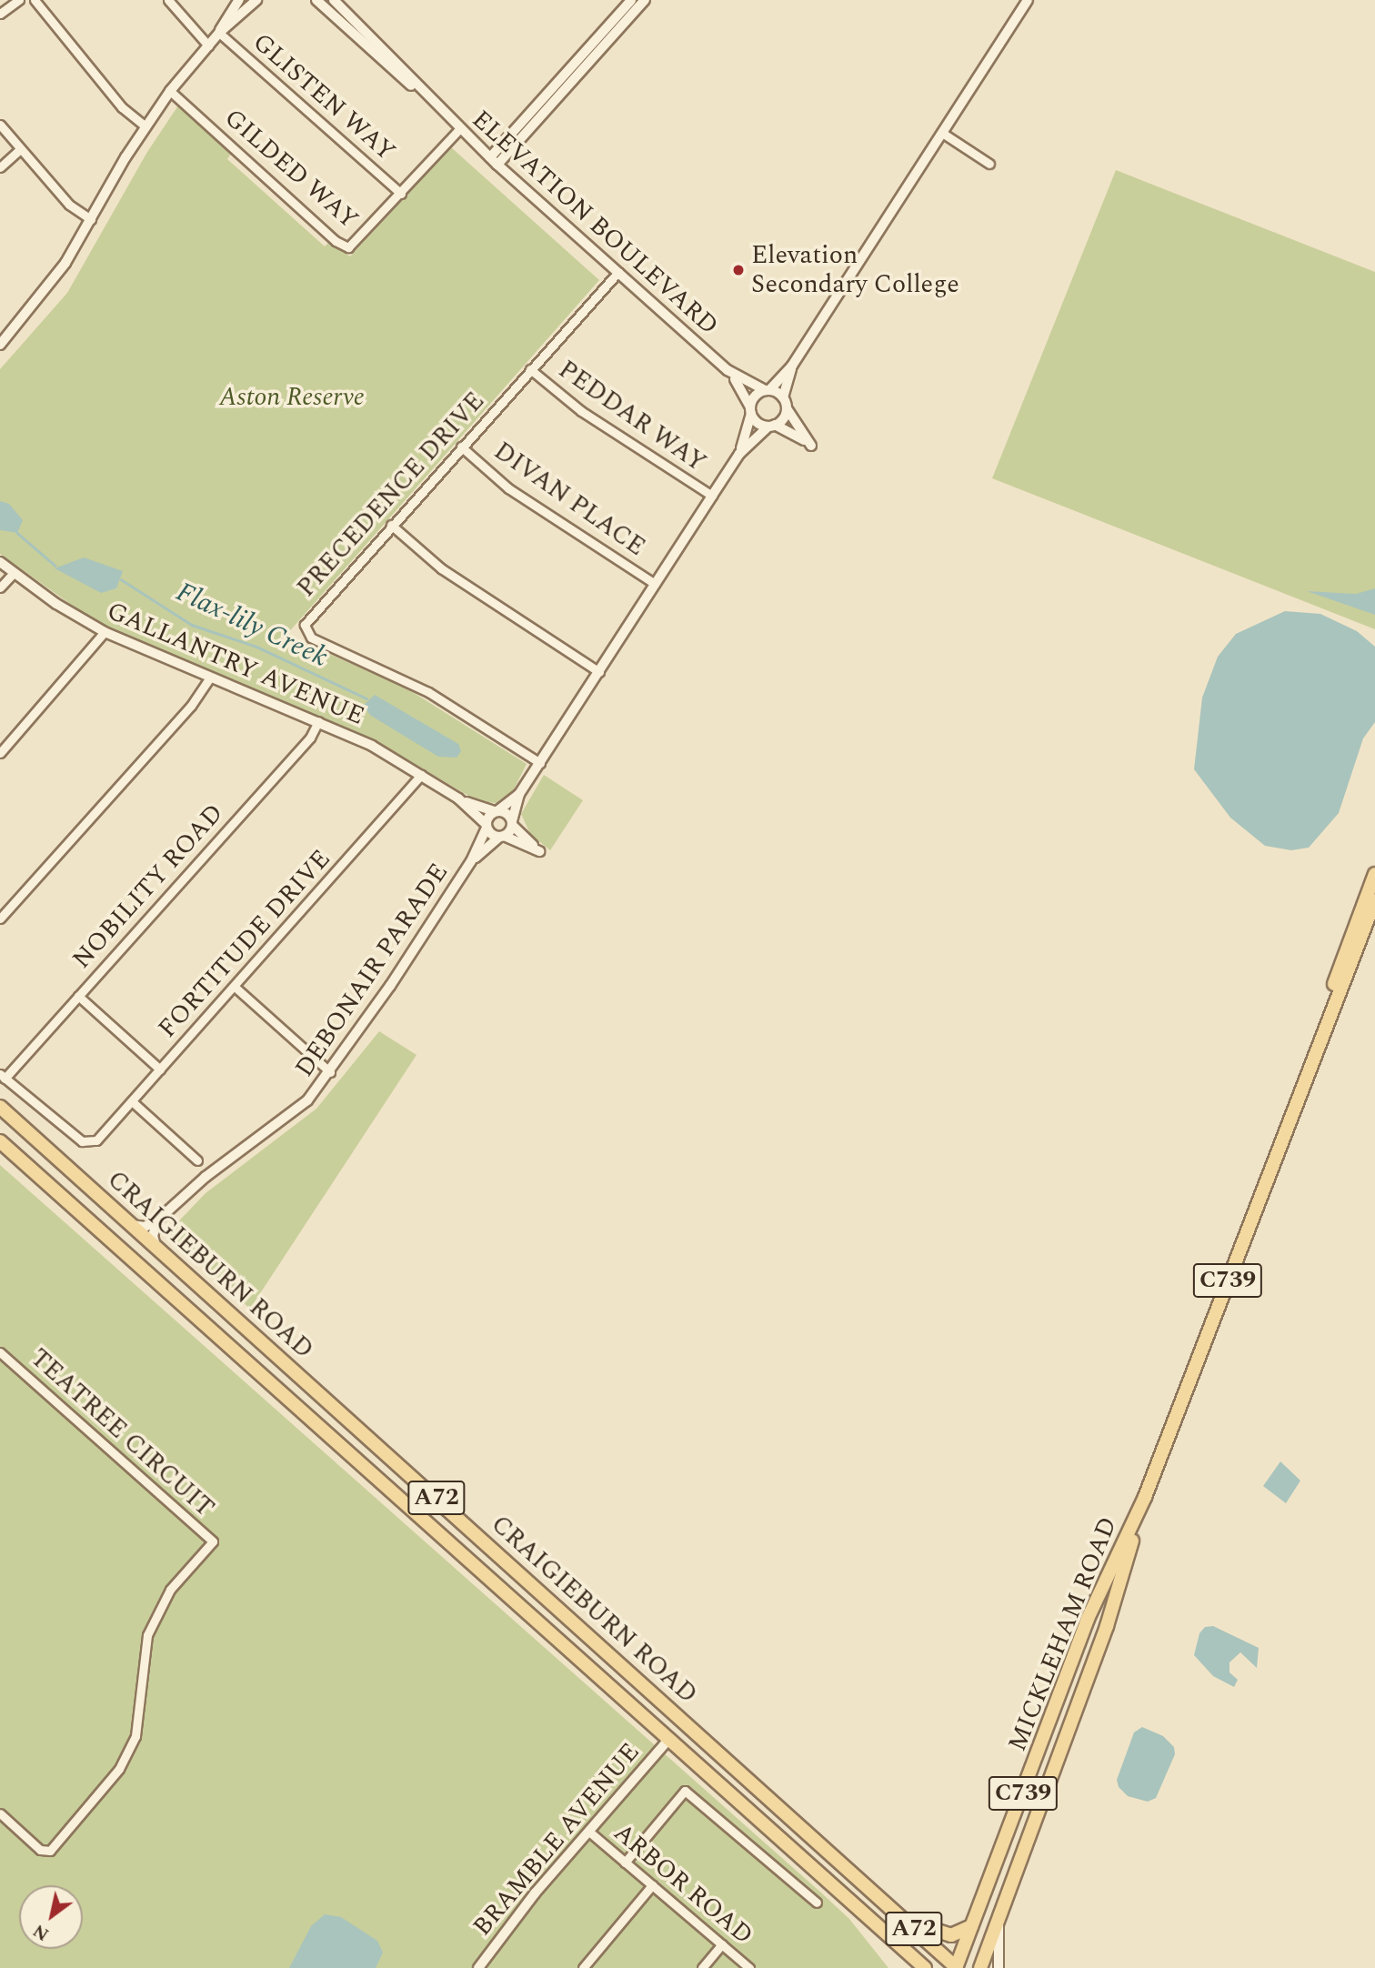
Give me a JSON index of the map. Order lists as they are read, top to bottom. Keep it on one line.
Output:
{"streets":{"main road":["CRAIGIEBURN ROAD","C739","A72","MICKLEHAM ROAD"],"street":["GLISTEN WAY","GILDED WAY","ELEVATION BOULEVARD","PEDDAR WAY","PRECEDENCE DRIVE","DIVAN PLACE","GALLANTRY AVENUE","NOBILITY ROAD","FORTITUDE DRIVE","DEBONAIR PARADE","TEATREE CIRCUIT","BRAMBLE AVENUE","ARBOR ROAD"]},"crossings":[["GLISTEN WAY","GILDED WAY"],["GILDED WAY","ELEVATION BOULEVARD"],["ELEVATION BOULEVARD","PRECEDENCE DRIVE"],["PEDDAR WAY","PRECEDENCE DRIVE"],["PRECEDENCE DRIVE","DIVAN PLACE"],["GALLANTRY AVENUE","NOBILITY ROAD"],["GALLANTRY AVENUE","FORTITUDE DRIVE"],["GALLANTRY AVENUE","DEBONAIR PARADE"],["NOBILITY ROAD","FORTITUDE DRIVE"],["CRAIGIEBURN ROAD","MICKLEHAM ROAD"],["CRAIGIEBURN ROAD","BRAMBLE AVENUE"],["BRAMBLE AVENUE","ARBOR ROAD"]],"water":["Flax-lily Creek"],"parks":["Aston Reserve"],"places":["Elevation Secondary College"],"north":"bottom left"}
